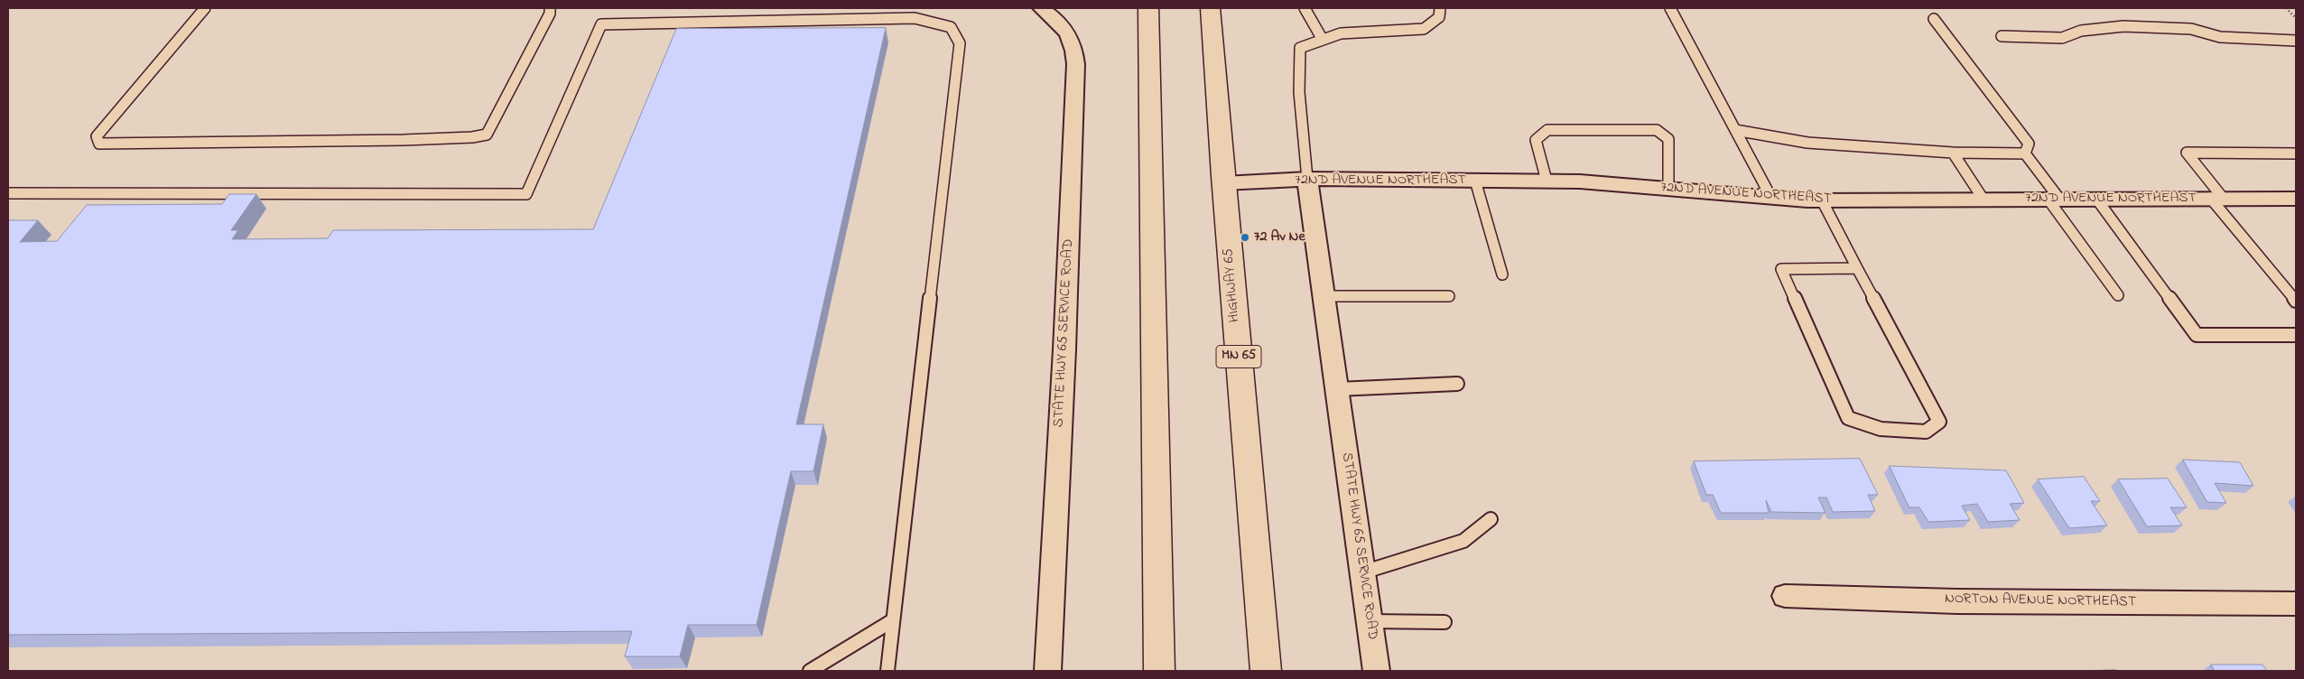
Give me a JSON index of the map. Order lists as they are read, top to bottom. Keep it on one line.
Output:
{"streets":{"highway":["HIGHWAY 65","MN 65"],"street":["72ND AVENUE NORTHEAST","STATE HWY 65 SERVICE ROAD","NORTON AVENUE NORTHEAST"]},"crossings":[["72ND AVENUE NORTHEAST","HIGHWAY 65"],["72ND AVENUE NORTHEAST","STATE HWY 65 SERVICE ROAD"]],"places":["72 Av Ne"]}
